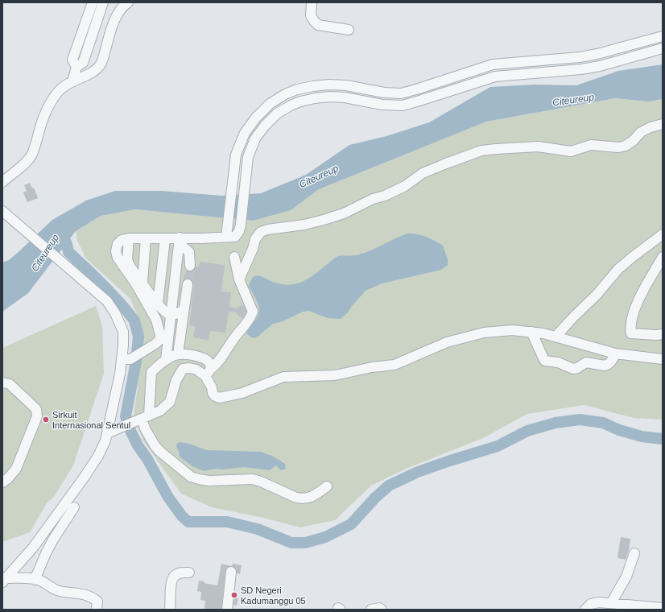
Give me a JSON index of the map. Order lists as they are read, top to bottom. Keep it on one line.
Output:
{"water":["Citeureup"],"places":["Sirkuit Internasional Sentul","SD Negeri Kadumanggu 05"]}
